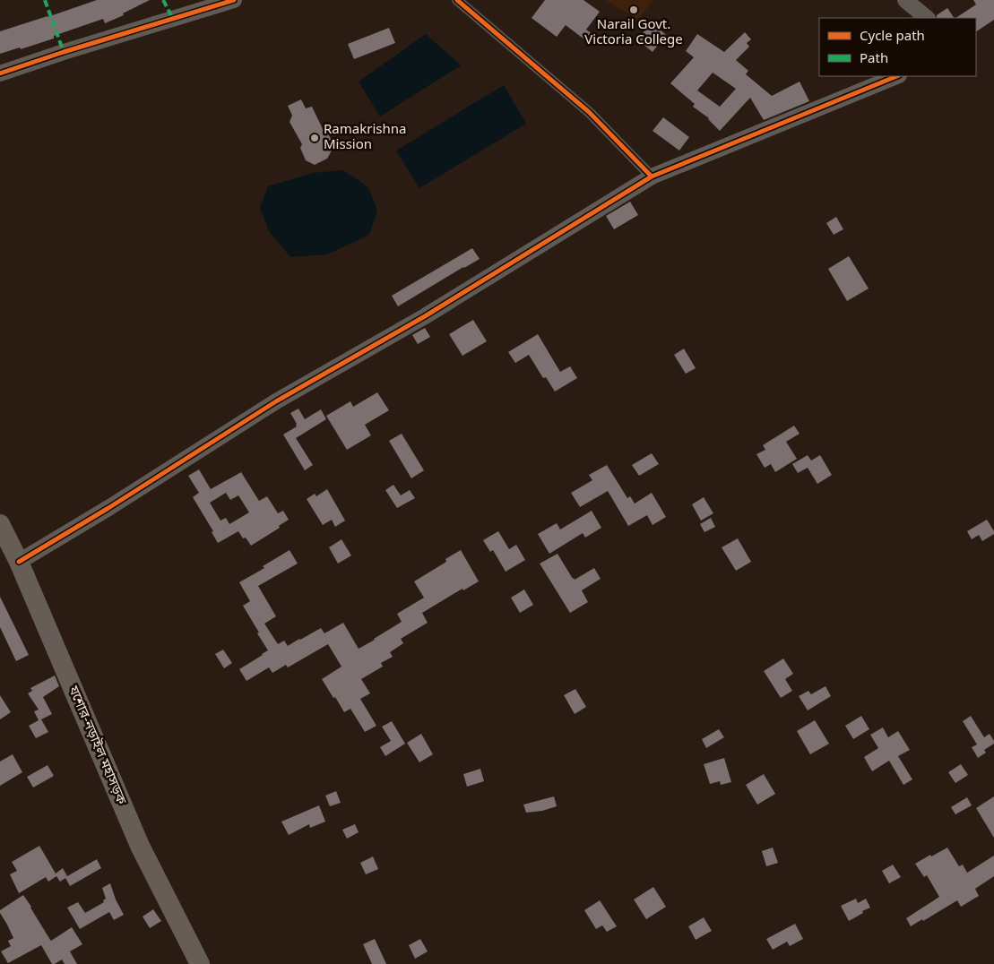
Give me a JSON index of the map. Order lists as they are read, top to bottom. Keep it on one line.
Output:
{"streets":{"highway":["যশোর-নড়াইল মহাসড়ক"]},"places":["Narail Govt. Victoria College","Ramakrishna Mission"],"legend":["Cycle path","Path"]}
